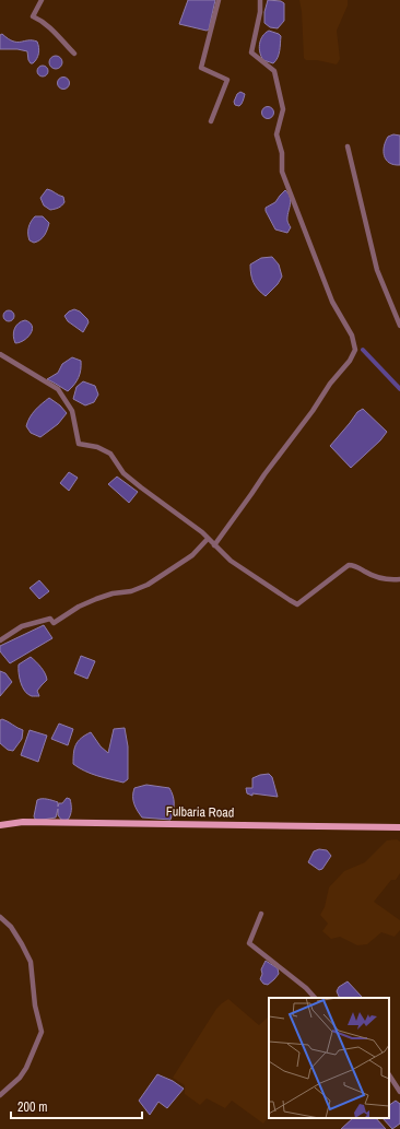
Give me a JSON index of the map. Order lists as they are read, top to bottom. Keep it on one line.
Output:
{"streets":{"main road":["Fulbaria Road"]},"scale_bar":"200 m"}
